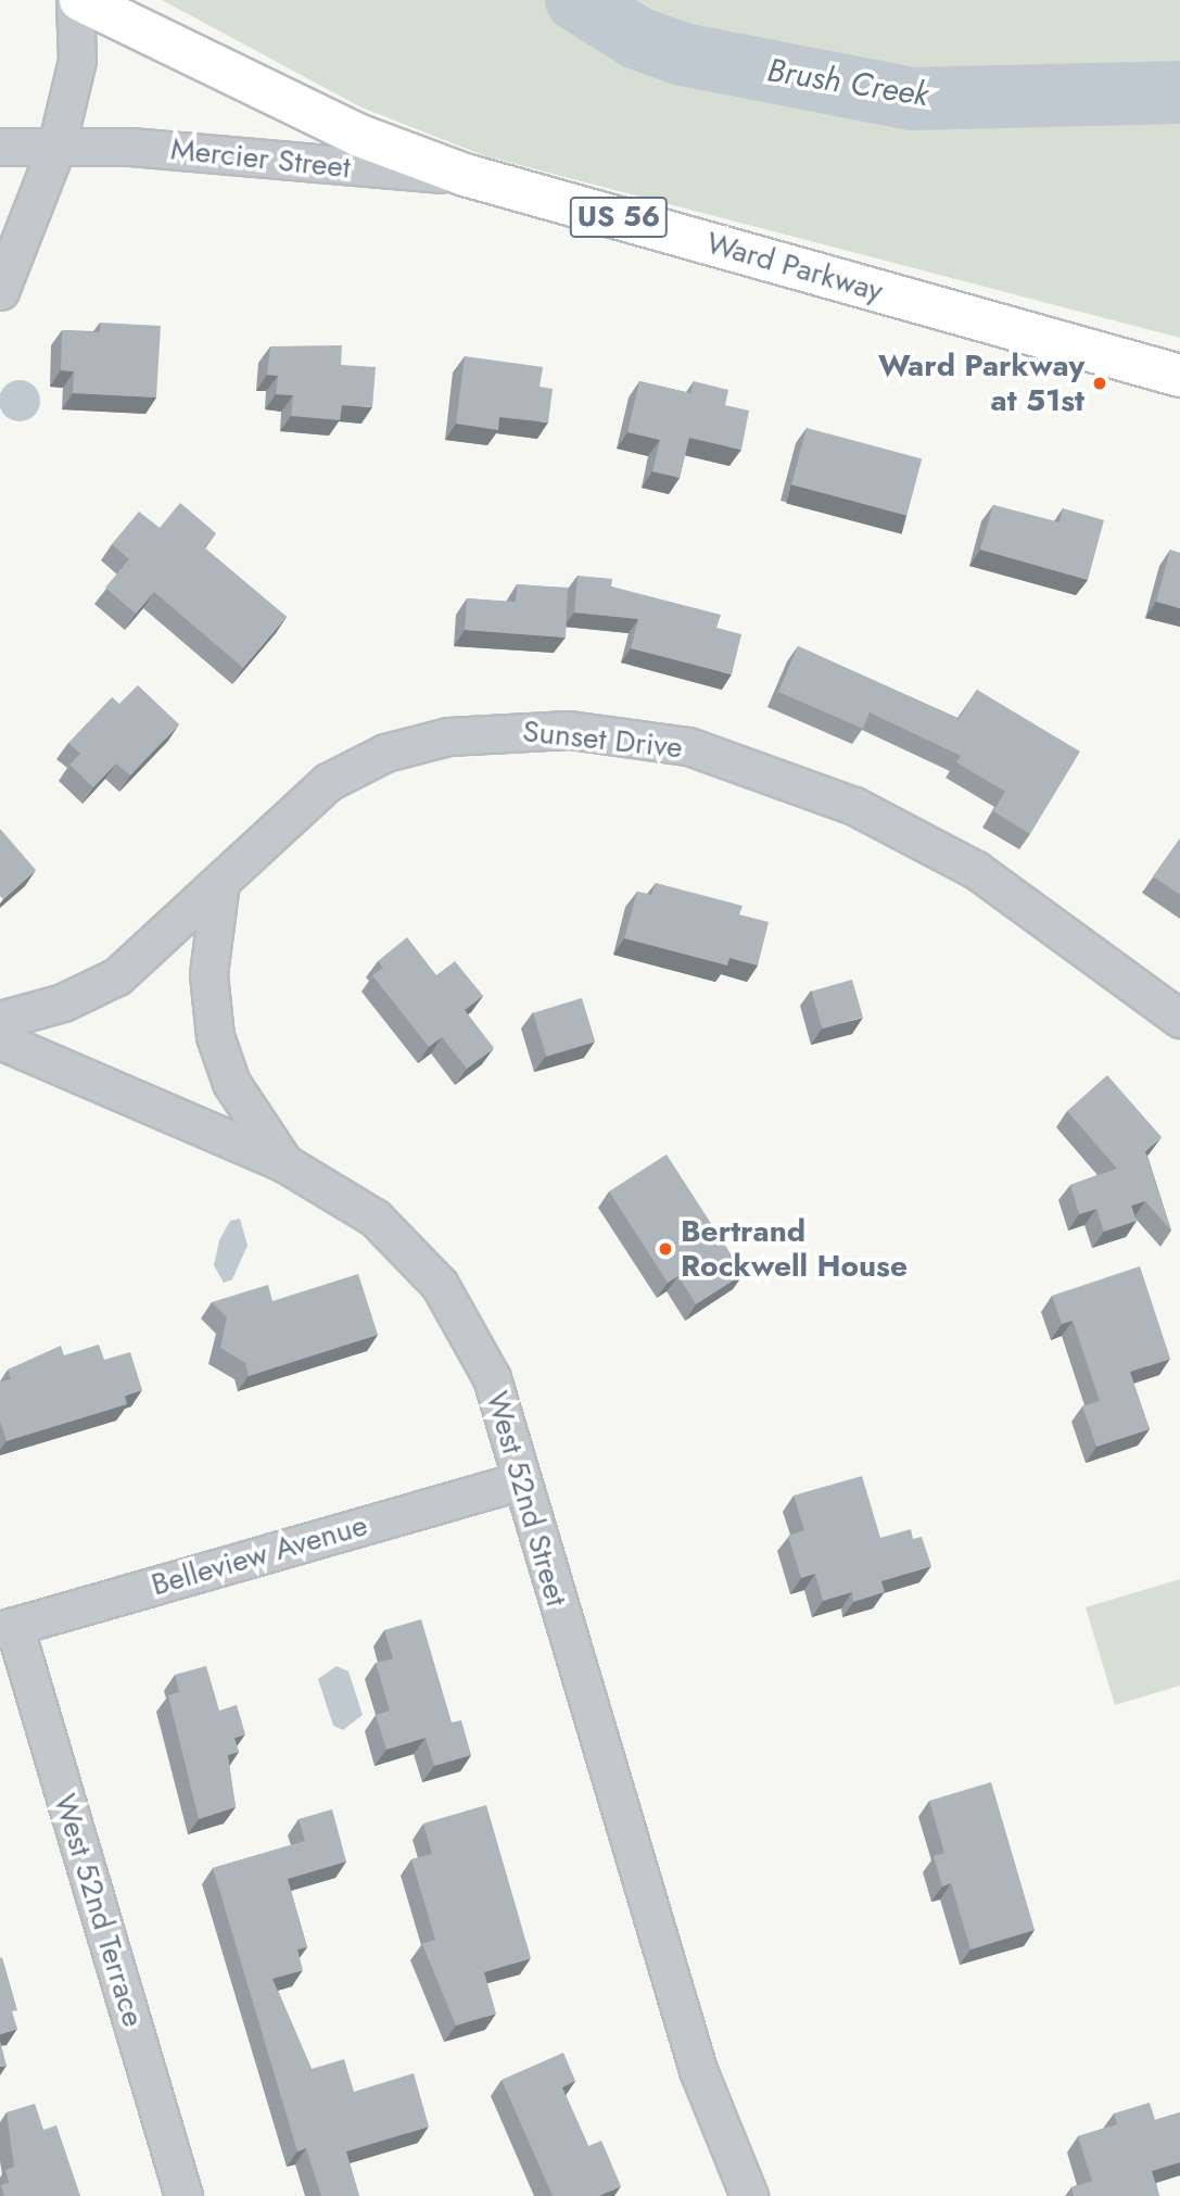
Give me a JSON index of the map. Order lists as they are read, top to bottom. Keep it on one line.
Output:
{"streets":{"highway":["US 56","Ward Parkway"],"street":["Mercier Street","Sunset Drive","West 52nd Street","Belleview Avenue","West 52nd Terrace"]},"crossings":[["Mercier Street","Ward Parkway"],["Sunset Drive","West 52nd Street"],["West 52nd Street","Belleview Avenue"],["Belleview Avenue","West 52nd Terrace"]],"water":["Brush Creek"],"places":["Ward Parkway at 51st","Bertrand Rockwell House"]}
